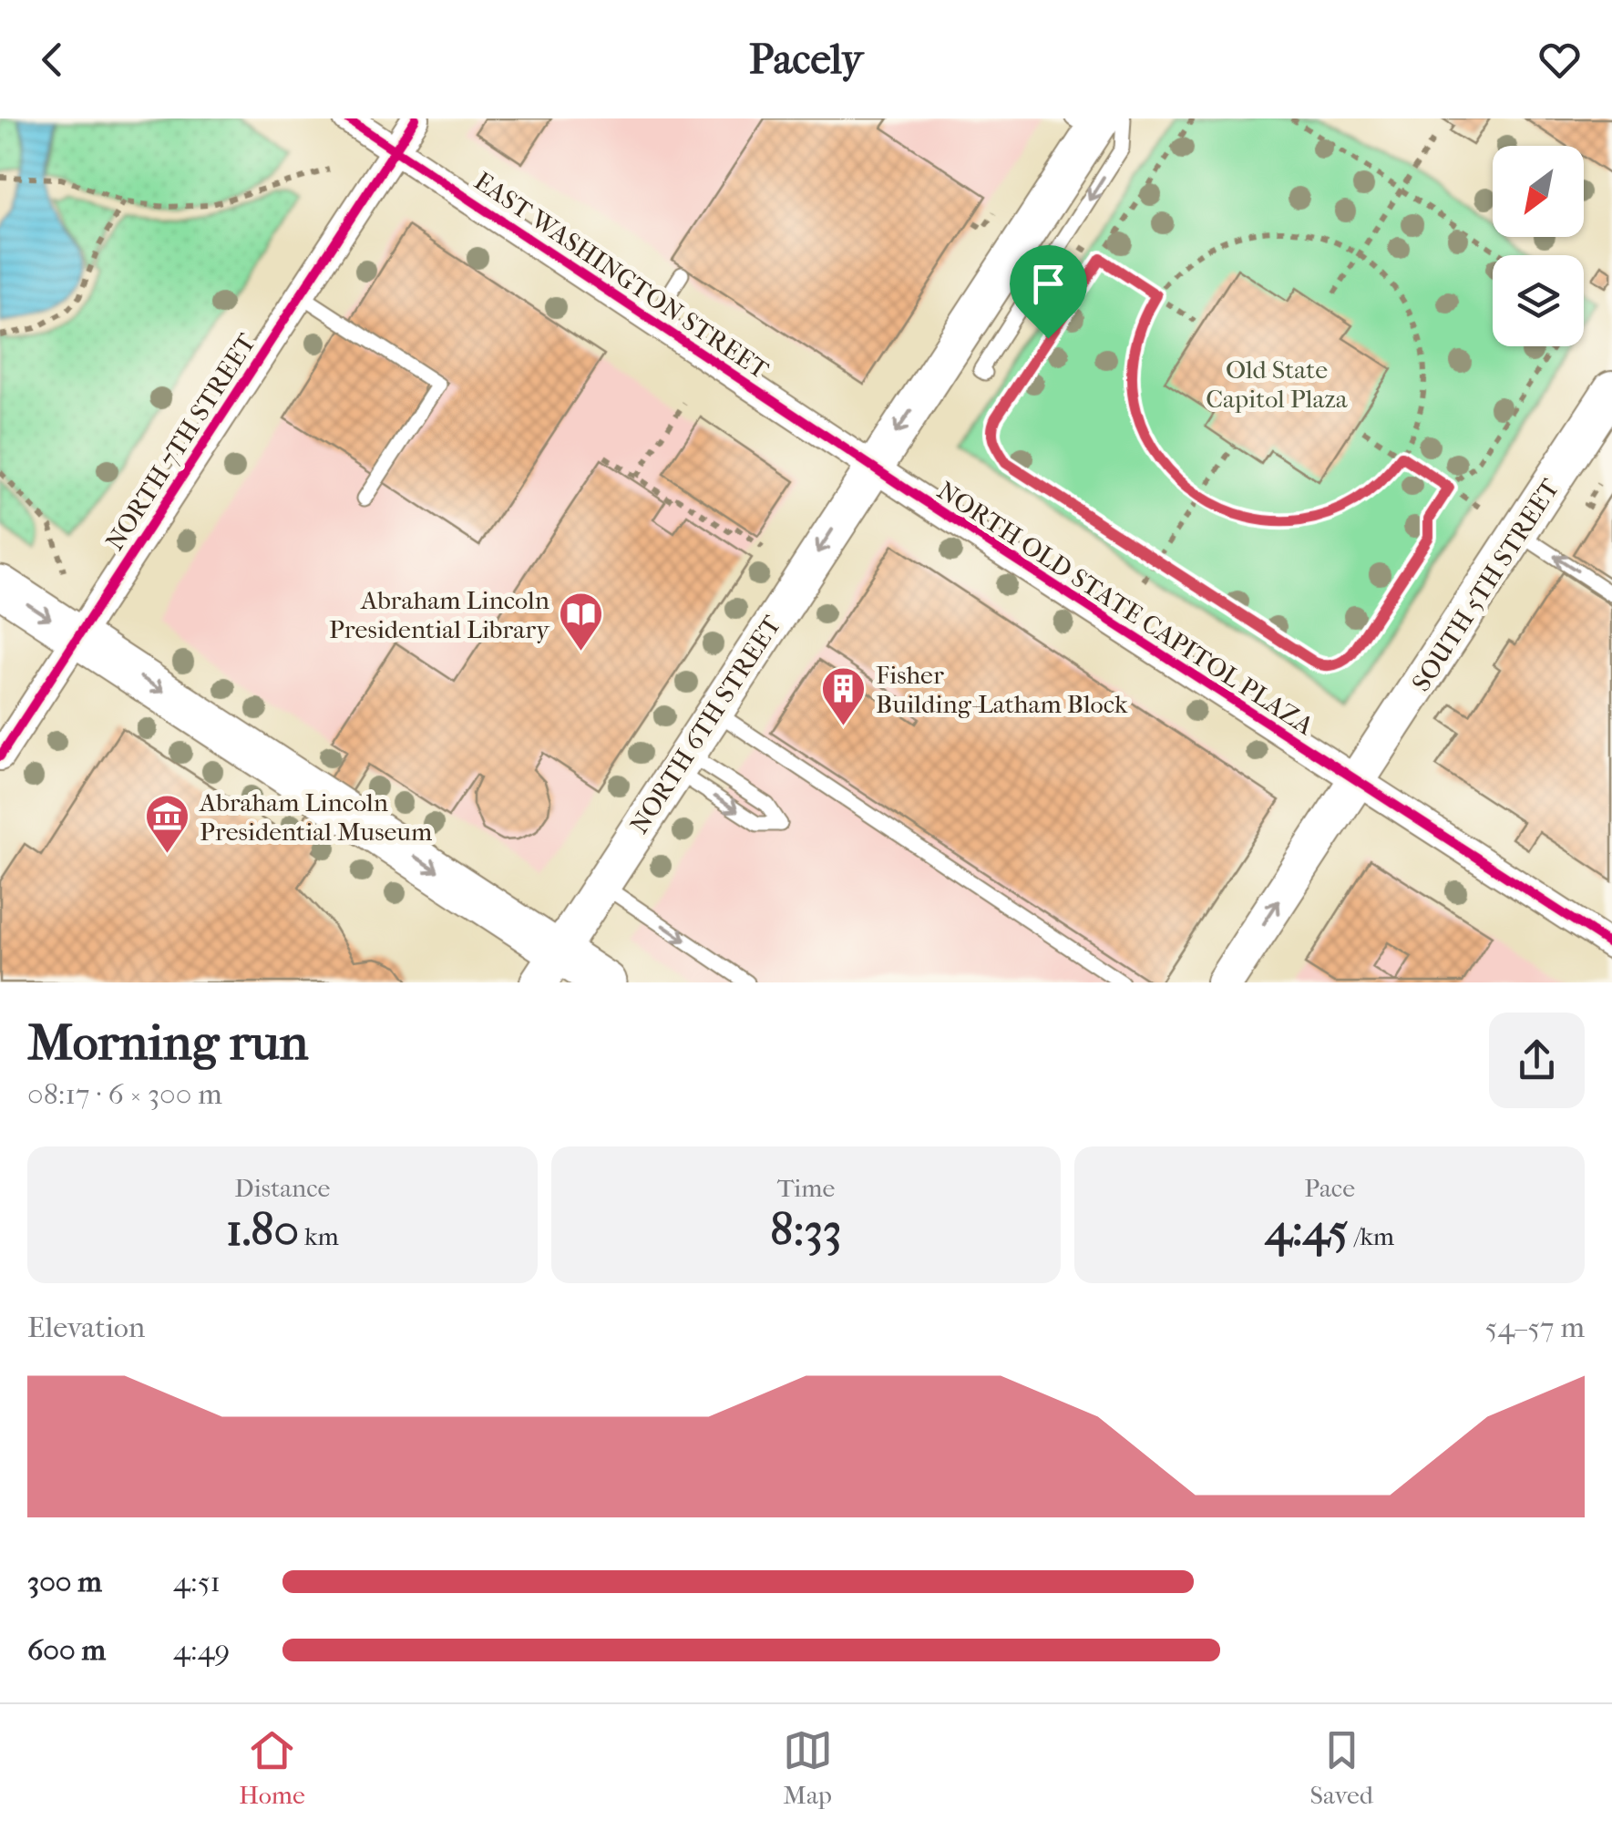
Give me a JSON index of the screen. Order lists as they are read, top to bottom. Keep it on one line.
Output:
{"streets":{"main road":["SOUTH 5TH STREET","NORTH 6TH STREET"],"street":["EAST WASHINGTON STREET","NORTH 7TH STREET","NORTH OLD STATE CAPITOL PLAZA"]},"crossings":[["EAST WASHINGTON STREET","NORTH 7TH STREET"],["EAST WASHINGTON STREET","NORTH OLD STATE CAPITOL PLAZA"],["EAST WASHINGTON STREET","NORTH 6TH STREET"],["SOUTH 5TH STREET","NORTH OLD STATE CAPITOL PLAZA"],["NORTH OLD STATE CAPITOL PLAZA","NORTH 6TH STREET"]],"one_way":["NORTH 6TH STREET"],"parks":["Old State Capitol Plaza"],"places":{"library":["Abraham Lincoln Presidential Library"],"building":["Fisher Building-Latham Block"],"museum":["Abraham Lincoln Presidential Museum"]},"north":"bottom left","page":{"header":"Pacely","heading":["Morning run","08:17 · 6 × 300 m"],"stats":[["Distance","1.80 km"],["Time","8:33"],["Pace","4:45 /km"]],"chart":["Elevation","54–57 m"],"list":[{"name":"300 m","note":"4:51"},{"name":"600 m","note":"4:49"}],"tabs":["Home","Map","Saved"]}}
